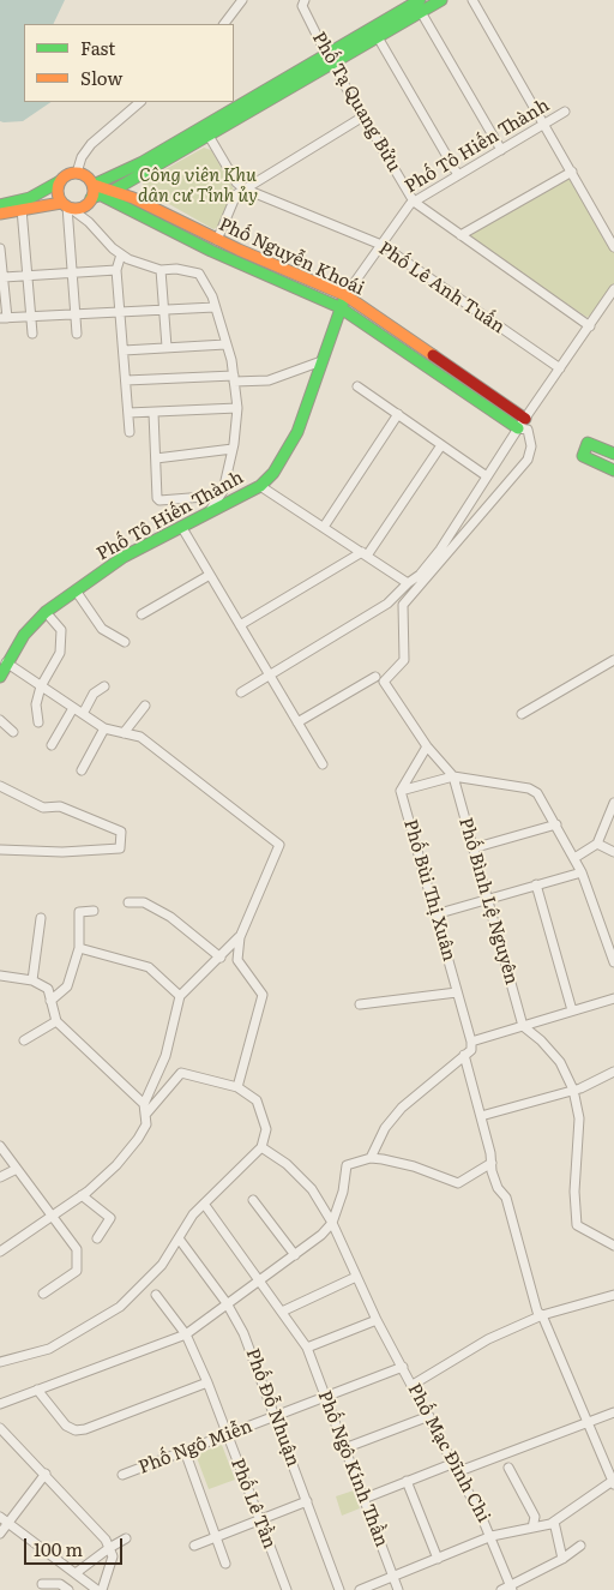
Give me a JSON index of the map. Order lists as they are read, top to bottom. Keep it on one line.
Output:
{"streets":{"street":["Phố Tạ Quang Bửu","Phố Tô Hiến Thành","Phố Nguyễn Khoái","Phố Lê Anh Tuấn","Phố Bùi Thị Xuân","Phố Bình Lệ Nguyên","Phố Đỗ Nhuận","Phố Ngô Miễn","Phố Mạc Đĩnh Chi","Phố Ngô Kính Thần","Phố Lê Tần"]},"crossings":[["Phố Tạ Quang Bửu","Phố Tô Hiến Thành"],["Phố Tô Hiến Thành","Phố Nguyễn Khoái"],["Phố Tô Hiến Thành","Phố Lê Anh Tuấn"],["Phố Đỗ Nhuận","Phố Ngô Miễn"],["Phố Ngô Miễn","Phố Mạc Đĩnh Chi"],["Phố Ngô Miễn","Phố Ngô Kính Thần"],["Phố Ngô Miễn","Phố Lê Tần"]],"parks":["Công viên Khu dân cư Tỉnh ủy"],"legend":["Fast","Slow"],"scale_bar":"100 m"}
